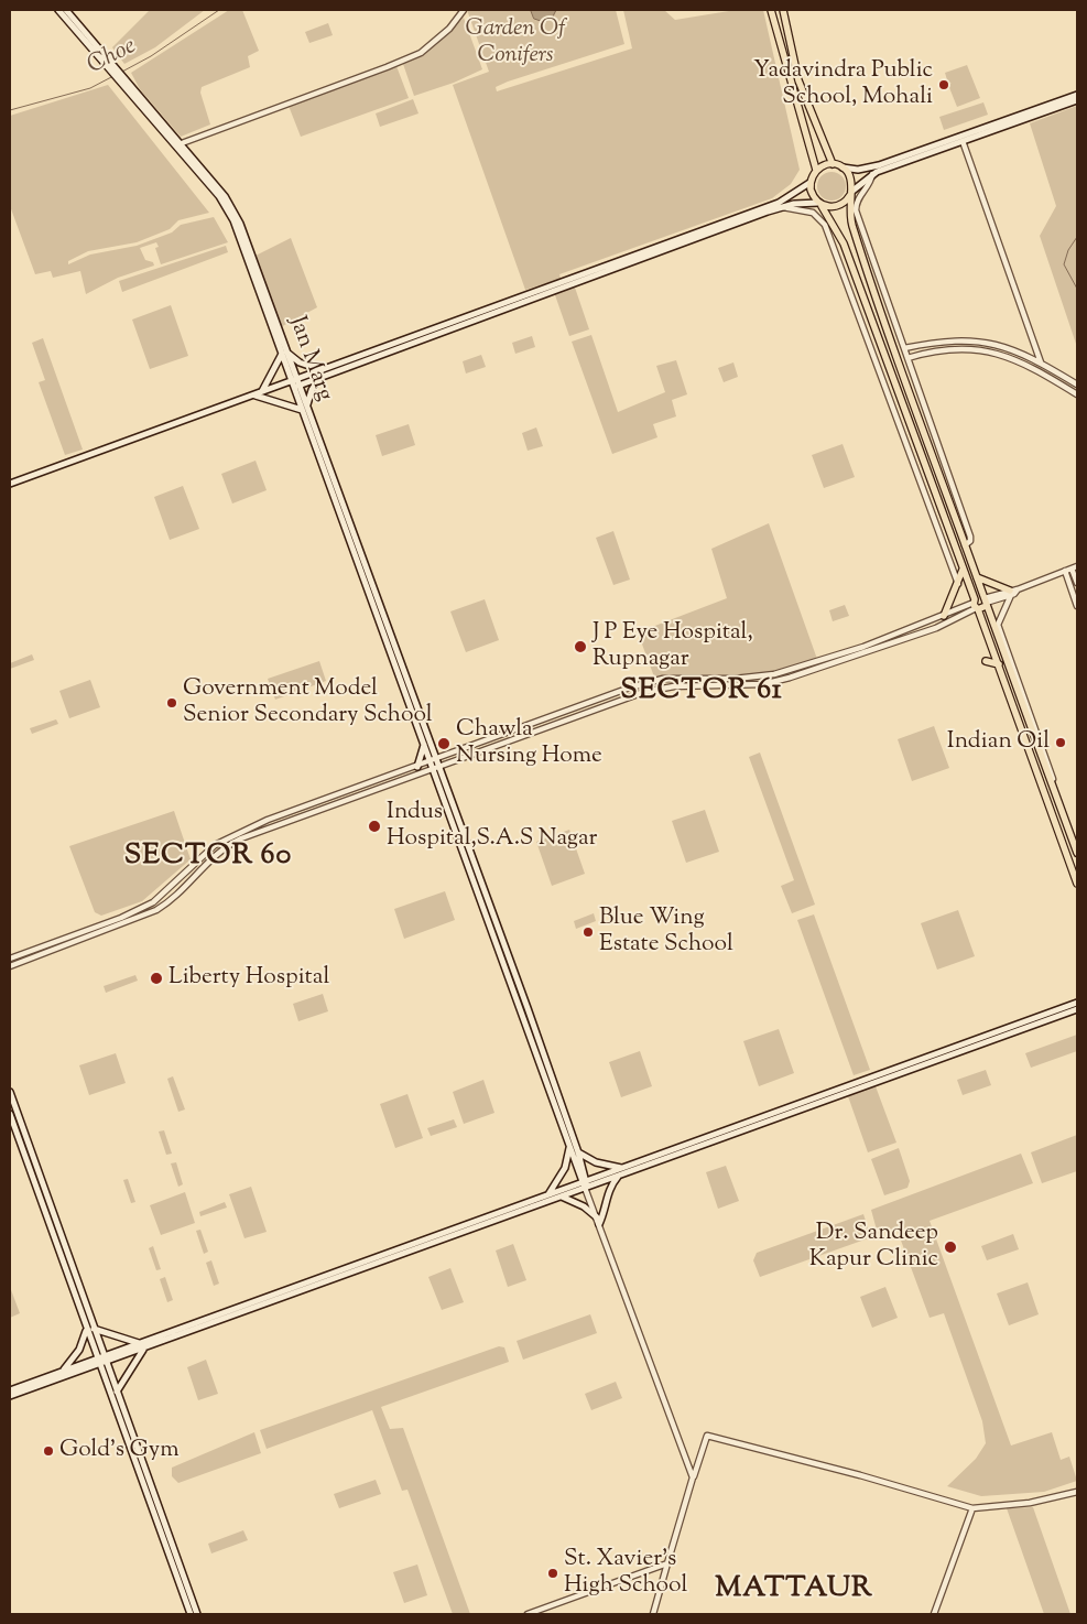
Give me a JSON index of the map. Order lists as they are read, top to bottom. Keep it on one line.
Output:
{"streets":{"main road":["Jan Marg"]},"districts":["SECTOR 61","SECTOR 60","MATTAUR"],"water":["Choe"],"parks":["Garden Of Conifers"],"places":["Yadavindra Public School, Mohali","J P Eye Hospital, Rupnagar","Government Model Senior Secondary School","Indian Oil","Chawla Nursing Home","Indus Hospital,S.A.S Nagar","Blue Wing Estate School","Liberty Hospital","Dr. Sandeep Kapur Clinic","Gold's Gym","St. Xavier's High School"]}
